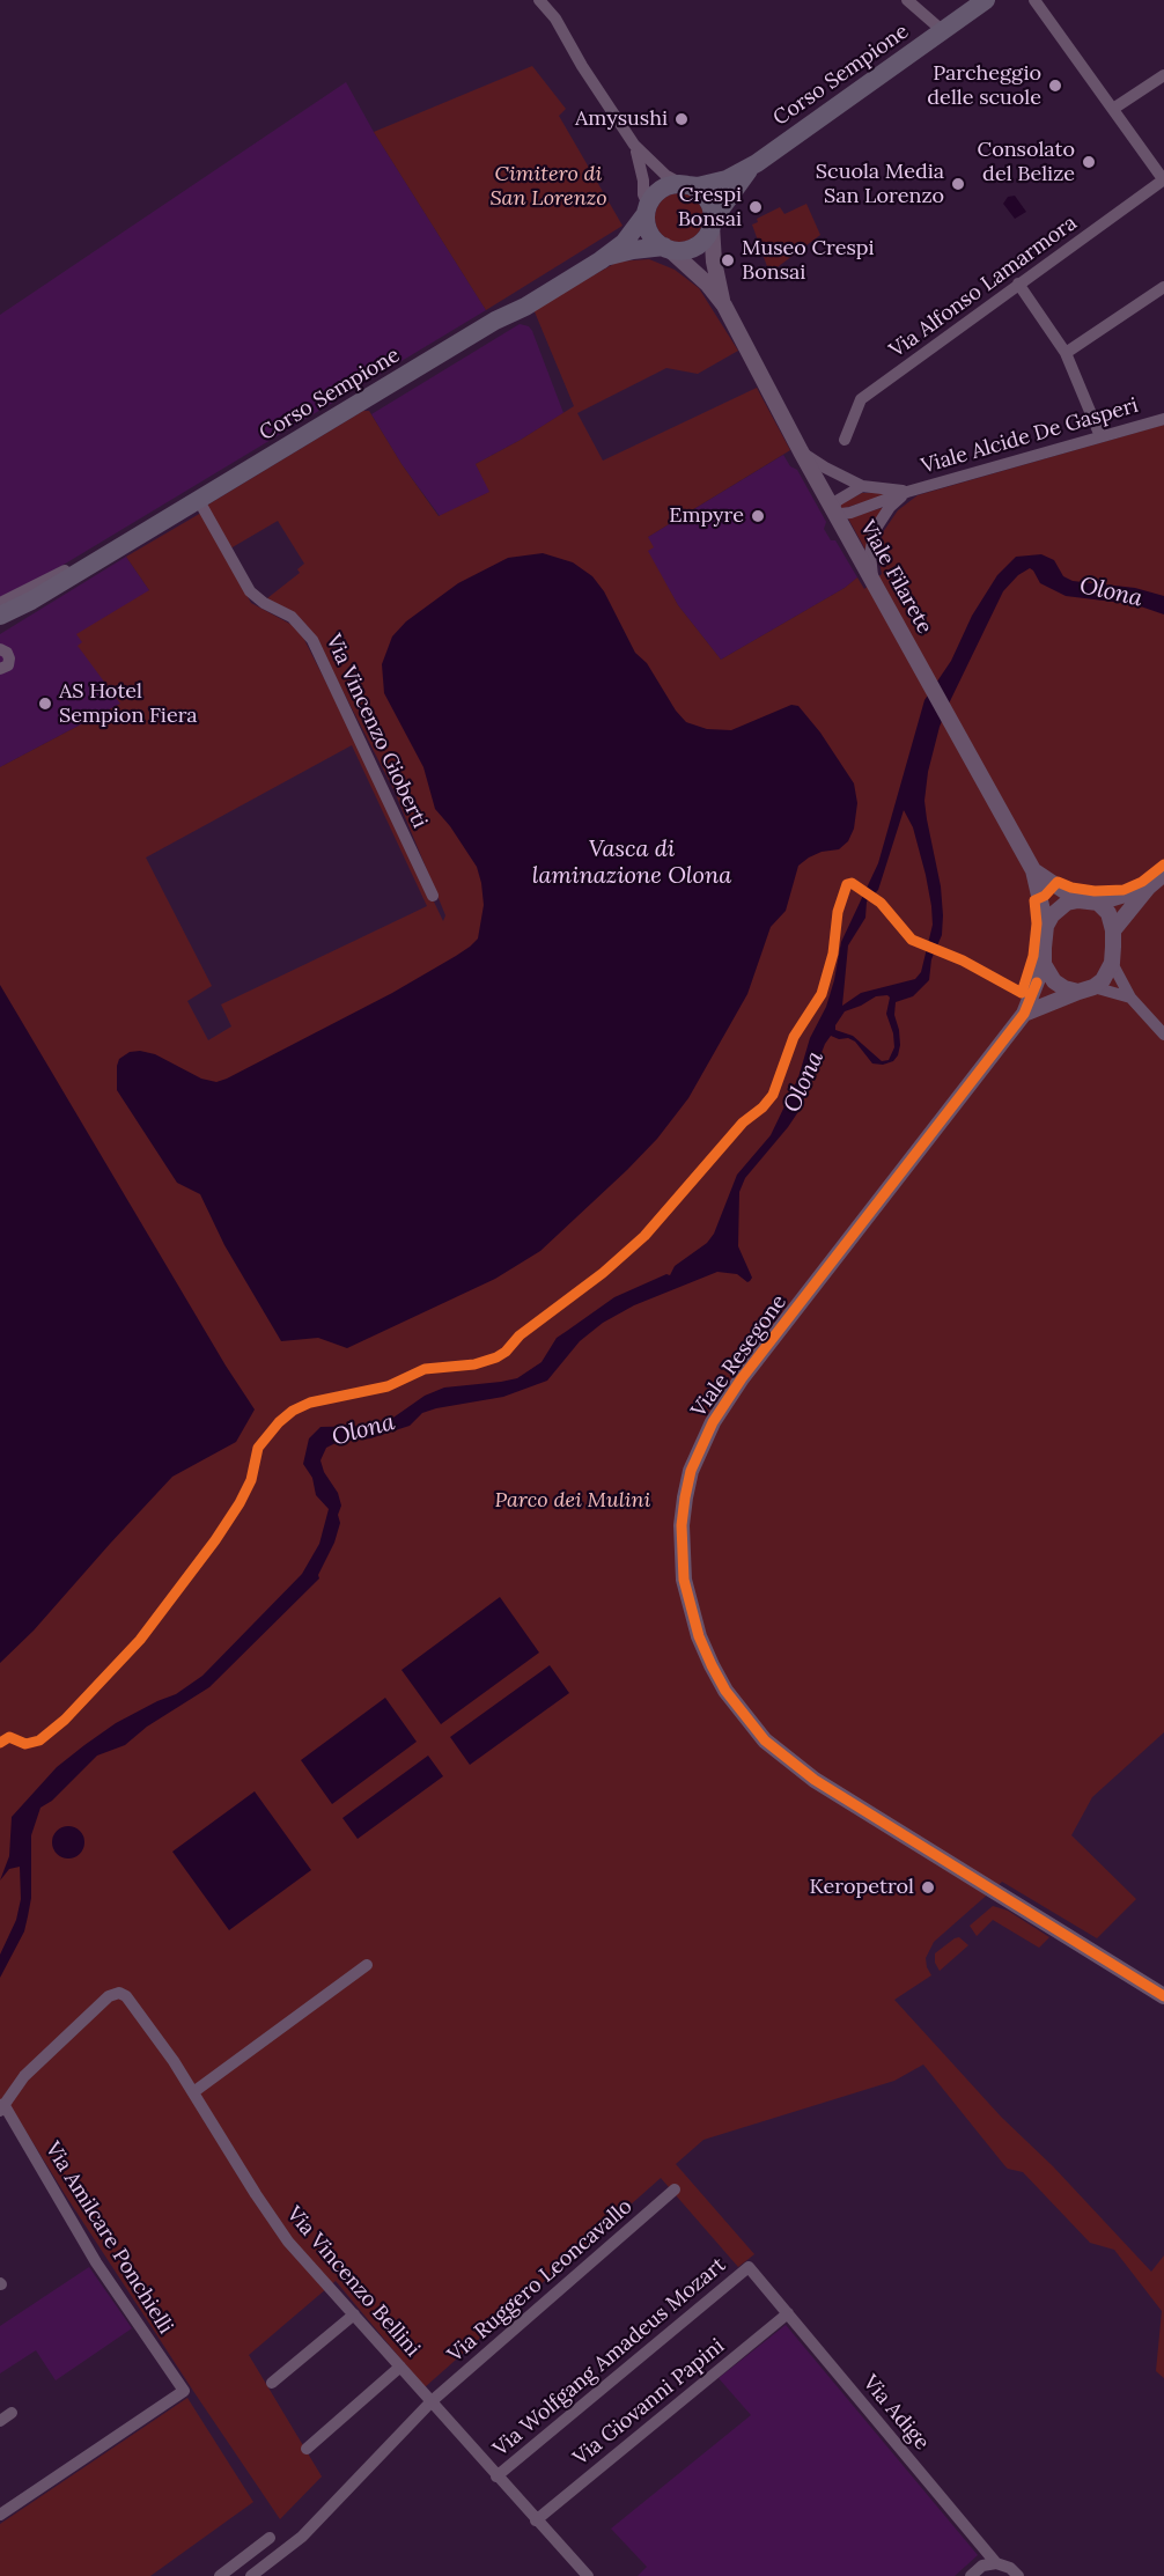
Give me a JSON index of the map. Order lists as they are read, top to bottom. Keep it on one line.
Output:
{"streets":{"main road":["Corso Sempione"],"street":["Via Alfonso Lamarmora","Viale Alcide De Gasperi","Viale Filarete","Via Vincenzo Gioberti","Viale Resegone","Via Amilcare Ponchielli","Via Ruggero Leoncavallo","Via Vincenzo Bellini","Via Wolfgang Amadeus Mozart","Via Giovanni Papini","Via Adige"]},"crossings":[["Corso Sempione","Viale Filarete"],["Corso Sempione","Via Vincenzo Gioberti"],["Viale Alcide De Gasperi","Viale Filarete"],["Viale Filarete","Viale Resegone"],["Via Amilcare Ponchielli","Via Vincenzo Bellini"],["Via Ruggero Leoncavallo","Via Vincenzo Bellini"],["Via Vincenzo Bellini","Via Wolfgang Amadeus Mozart"],["Via Vincenzo Bellini","Via Giovanni Papini"],["Via Wolfgang Amadeus Mozart","Via Adige"],["Via Giovanni Papini","Via Adige"]],"water":["Olona","Vasca di laminazione Olona"],"parks":["Cimitero di San Lorenzo","Parco dei Mulini"],"places":["Parcheggio delle scuole","Amysushi","Consolato del Belize","Scuola Media San Lorenzo","Crespi Bonsai","Museo Crespi Bonsai","Empyre","AS Hotel Sempion Fiera","Keropetrol"]}
